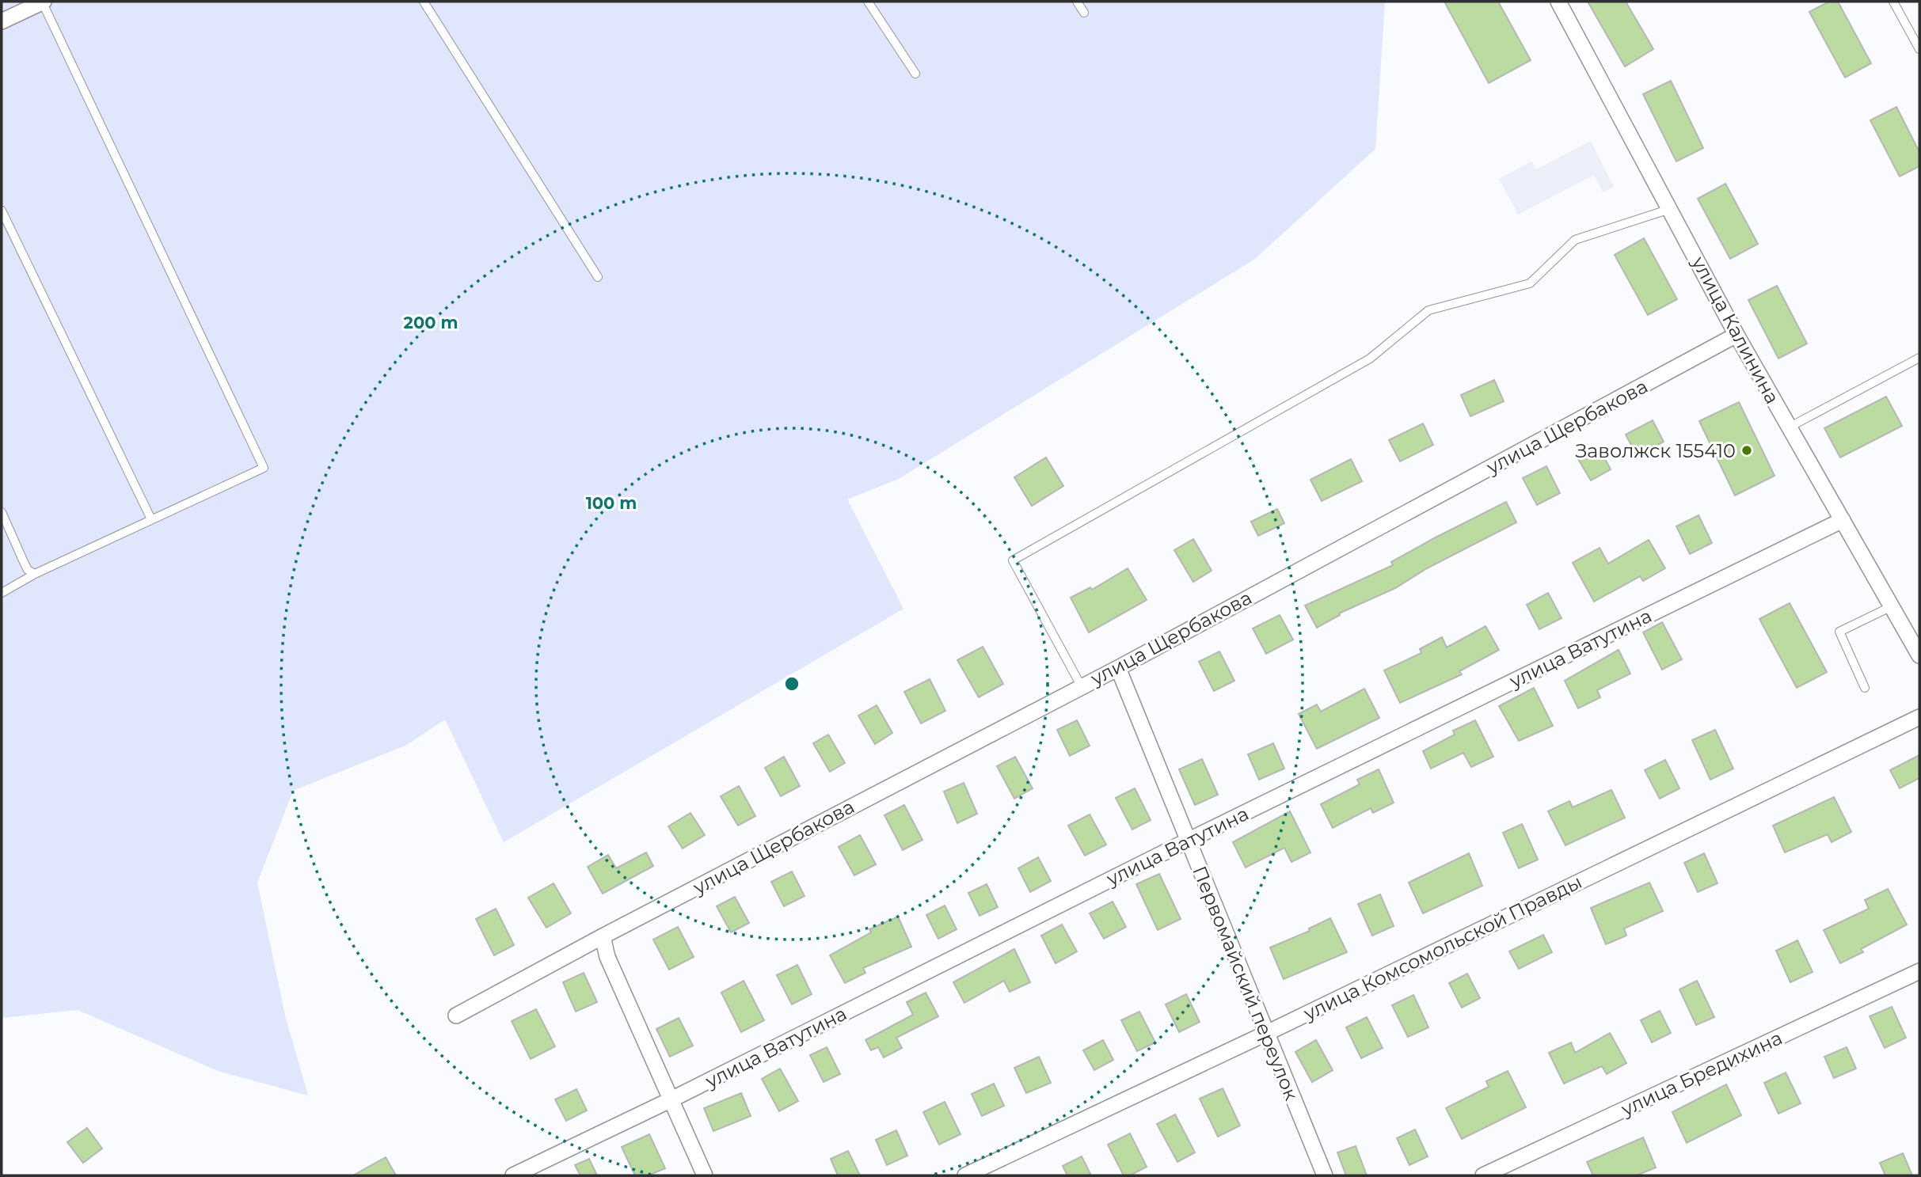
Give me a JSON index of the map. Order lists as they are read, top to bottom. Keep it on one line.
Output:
{"streets":{"street":["улица Калинина","улица Щербакова","улица Ватутина","улица Комсомольской Правды","Первомайский переулок","улица Бредихина"]},"crossings":[["улица Калинина","улица Щербакова"],["улица Калинина","улица Ватутина"],["улица Щербакова","Первомайский переулок"],["улица Ватутина","Первомайский переулок"],["улица Комсомольской Правды","Первомайский переулок"]],"places":["Заволжск 155410"],"rings":["200 m","100 m"]}
